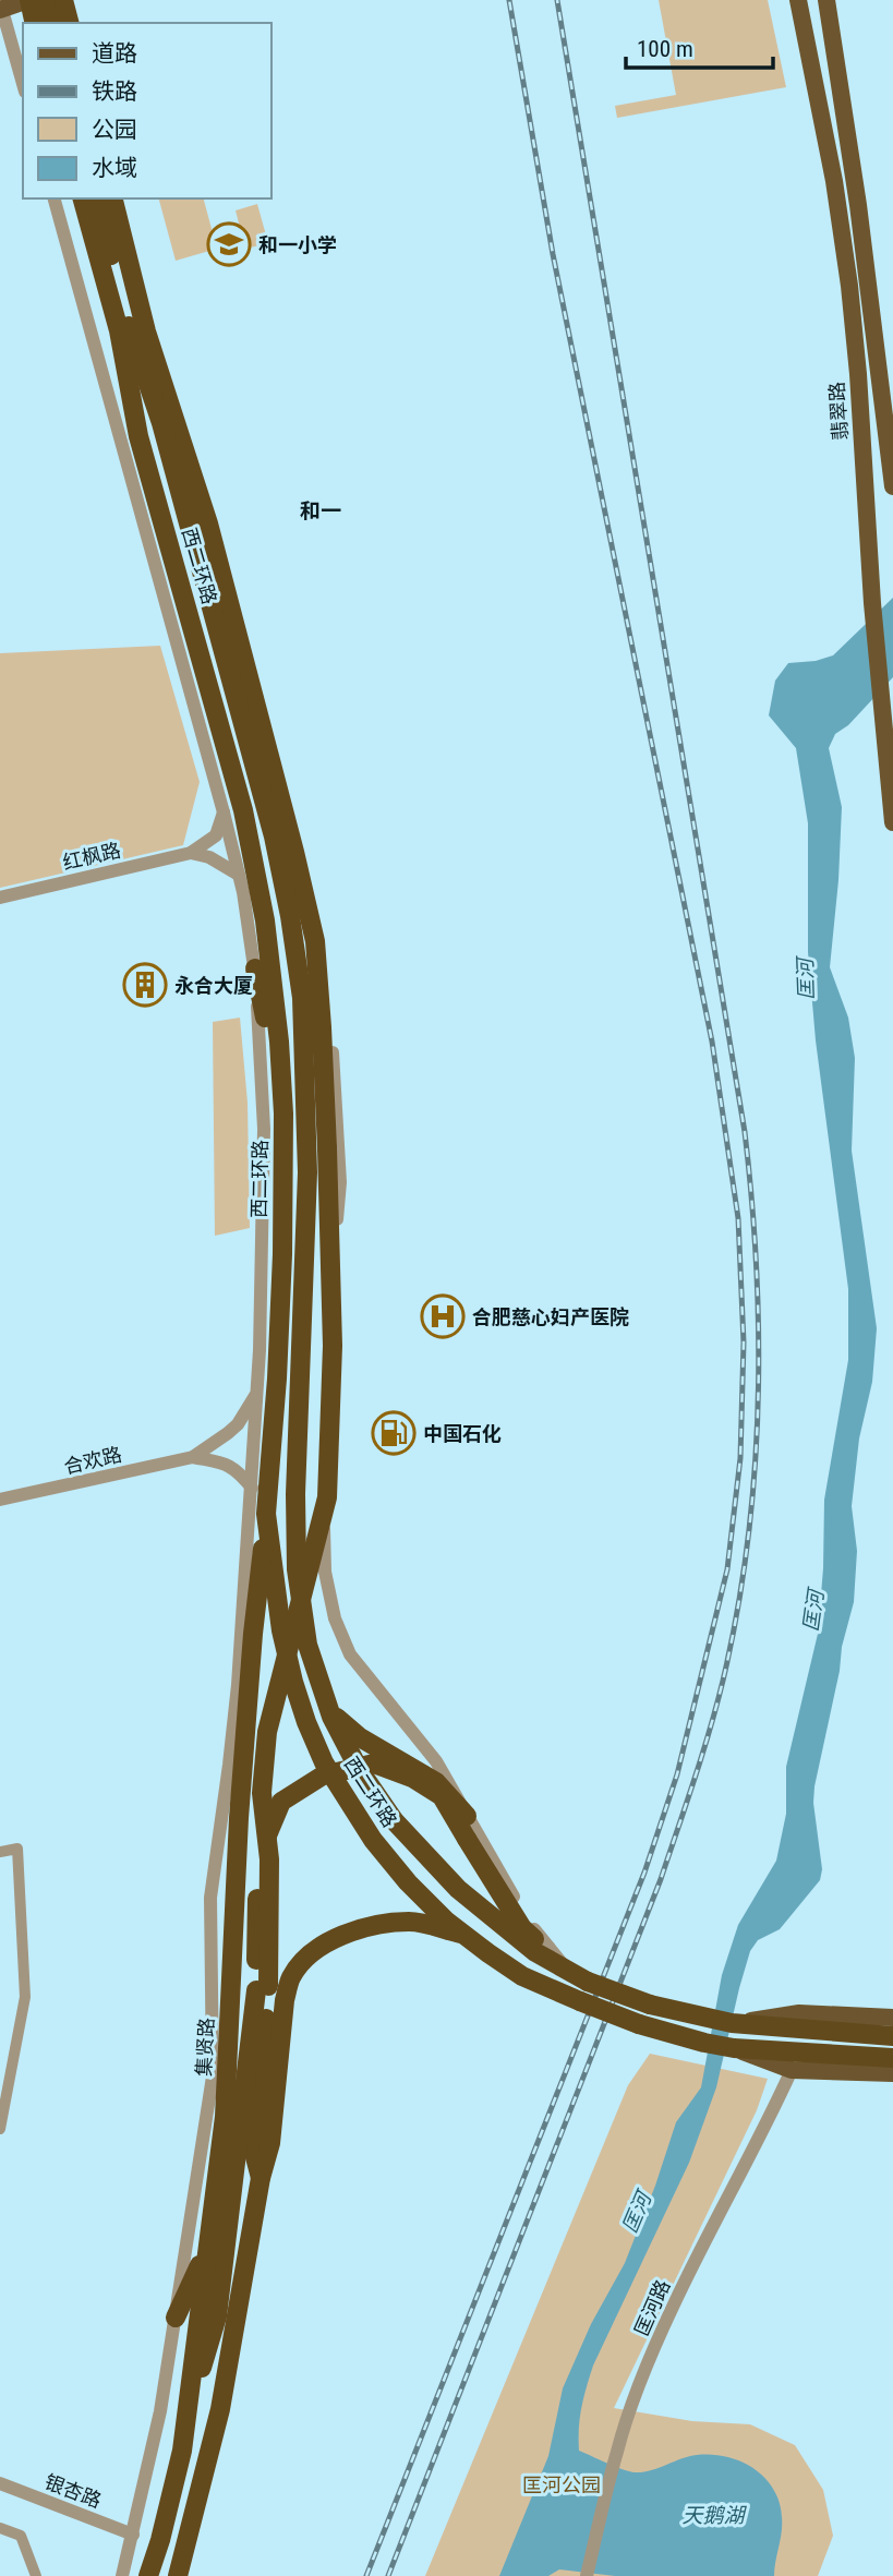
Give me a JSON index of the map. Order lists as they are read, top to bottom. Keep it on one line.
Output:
{"streets":{"highway":["西二环路","集贤路"],"main road":["翡翠路"],"street":["红枫路","合欢路","匡河路","银杏路"]},"crossings":[["西二环路","集贤路"],["西二环路","匡河路"]],"districts":["和一"],"water":["匡河","天鹅湖"],"parks":["匡河公园"],"places":{"school or university":["和一小学"],"building":["永合大厦"],"hospital":["合肥慈心妇产医院"],"fuel station":["中国石化"]},"legend":["道路","铁路","公园","水域"],"scale_bar":"100 m"}
